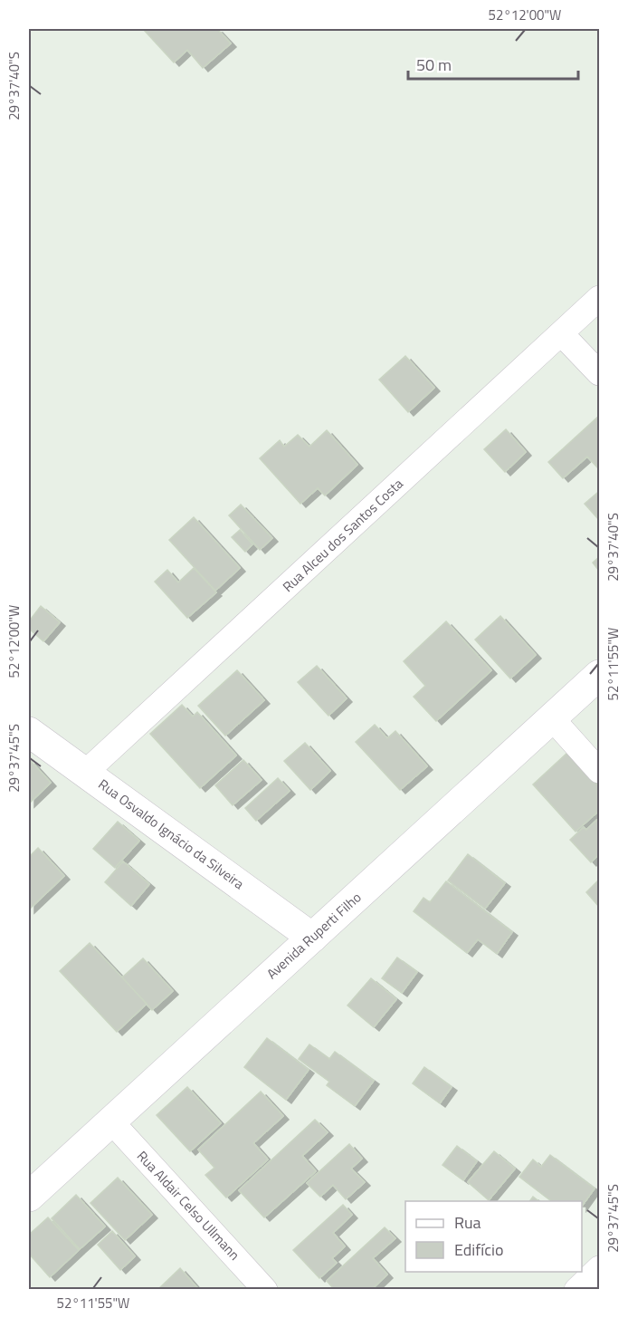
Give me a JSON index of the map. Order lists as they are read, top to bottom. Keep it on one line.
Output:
{"streets":{"main road":["Rua Osvaldo Ignácio da Silveira","Avenida Ruperti Filho"],"street":["Rua Alceu dos Santos Costa","Rua Aldair Celso Ullmann"]},"crossings":[["Rua Alceu dos Santos Costa","Rua Osvaldo Ignácio da Silveira"],["Rua Osvaldo Ignácio da Silveira","Avenida Ruperti Filho"],["Avenida Ruperti Filho","Rua Aldair Celso Ullmann"]],"legend":["Rua","Edifício"],"scale_bar":"50 m","coordinates":["52°12'00\"W","29°37'40\"S","52°11'55\"W","29°37'45\"S"]}
